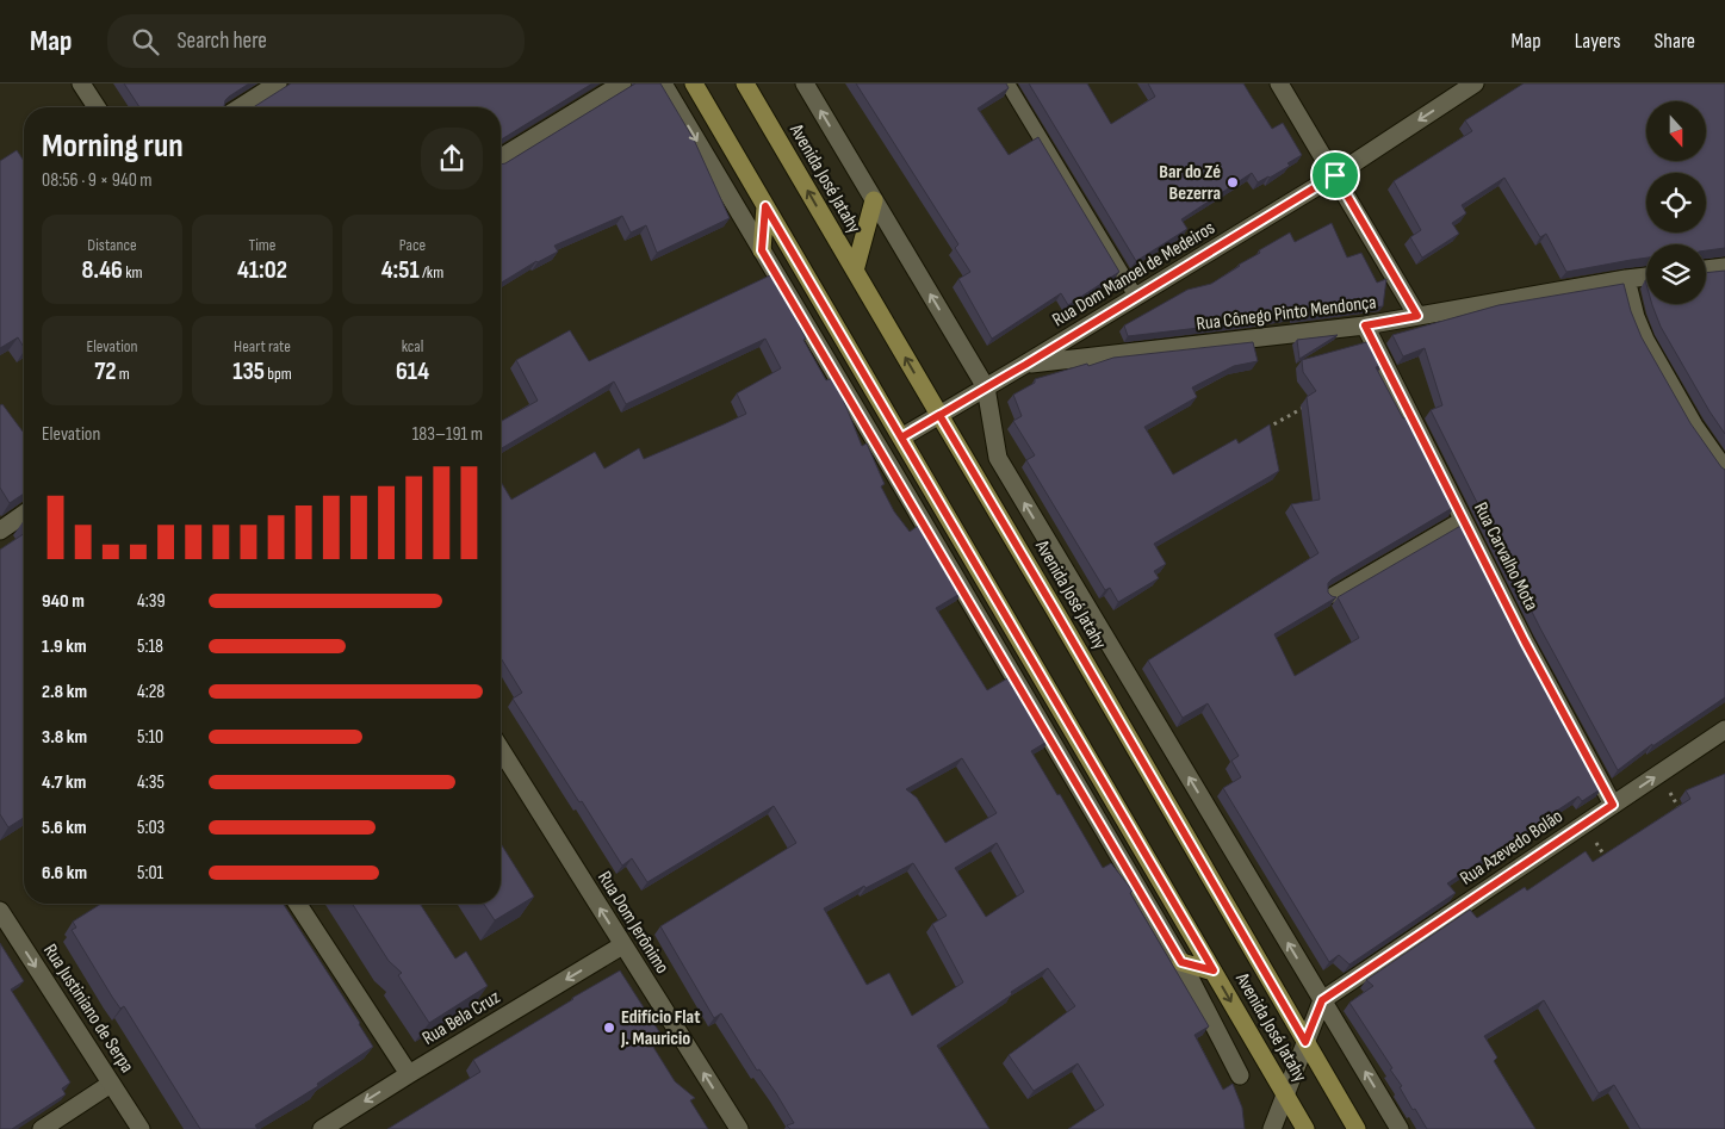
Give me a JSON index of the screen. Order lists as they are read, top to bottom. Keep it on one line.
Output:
{"streets":{"main road":["Avenida José Jatahy"],"street":["Rua Dom Manoel de Medeiros","Rua Cônego Pinto Mendonça","Rua Carvalho Mota","Rua Azevedo Bolão","Rua Dom Jerônimo","Rua Justiniano de Serpa","Rua Bela Cruz"]},"crossings":[["Avenida José Jatahy","Rua Dom Manoel de Medeiros"],["Avenida José Jatahy","Rua Azevedo Bolão"],["Rua Dom Manoel de Medeiros","Rua Cônego Pinto Mendonça"],["Rua Cônego Pinto Mendonça","Rua Carvalho Mota"],["Rua Carvalho Mota","Rua Azevedo Bolão"],["Rua Dom Jerônimo","Rua Bela Cruz"]],"one_way":["Rua Dom Jerônimo","Rua Justiniano de Serpa","Rua Bela Cruz"],"places":["Bar do Zé Bezerra","Edifício Flat J. Mauricio"],"north":"bottom","page":{"header":"Map","search":"Search here","nav":["Map","Layers","Share"],"heading":["Morning run","08:56 · 9 × 940 m"],"stats":[["Distance","8.46 km"],["Time","41:02"],["Pace","4:51 /km"],["Elevation","72 m"],["Heart rate","135 bpm"],["kcal","614"]],"chart":["Elevation","183–191 m"],"list":[{"name":"940 m","note":"4:39"},{"name":"1.9 km","note":"5:18"},{"name":"2.8 km","note":"4:28"},{"name":"3.8 km","note":"5:10"},{"name":"4.7 km","note":"4:35"},{"name":"5.6 km","note":"5:03"},{"name":"6.6 km","note":"5:01"}]}}
